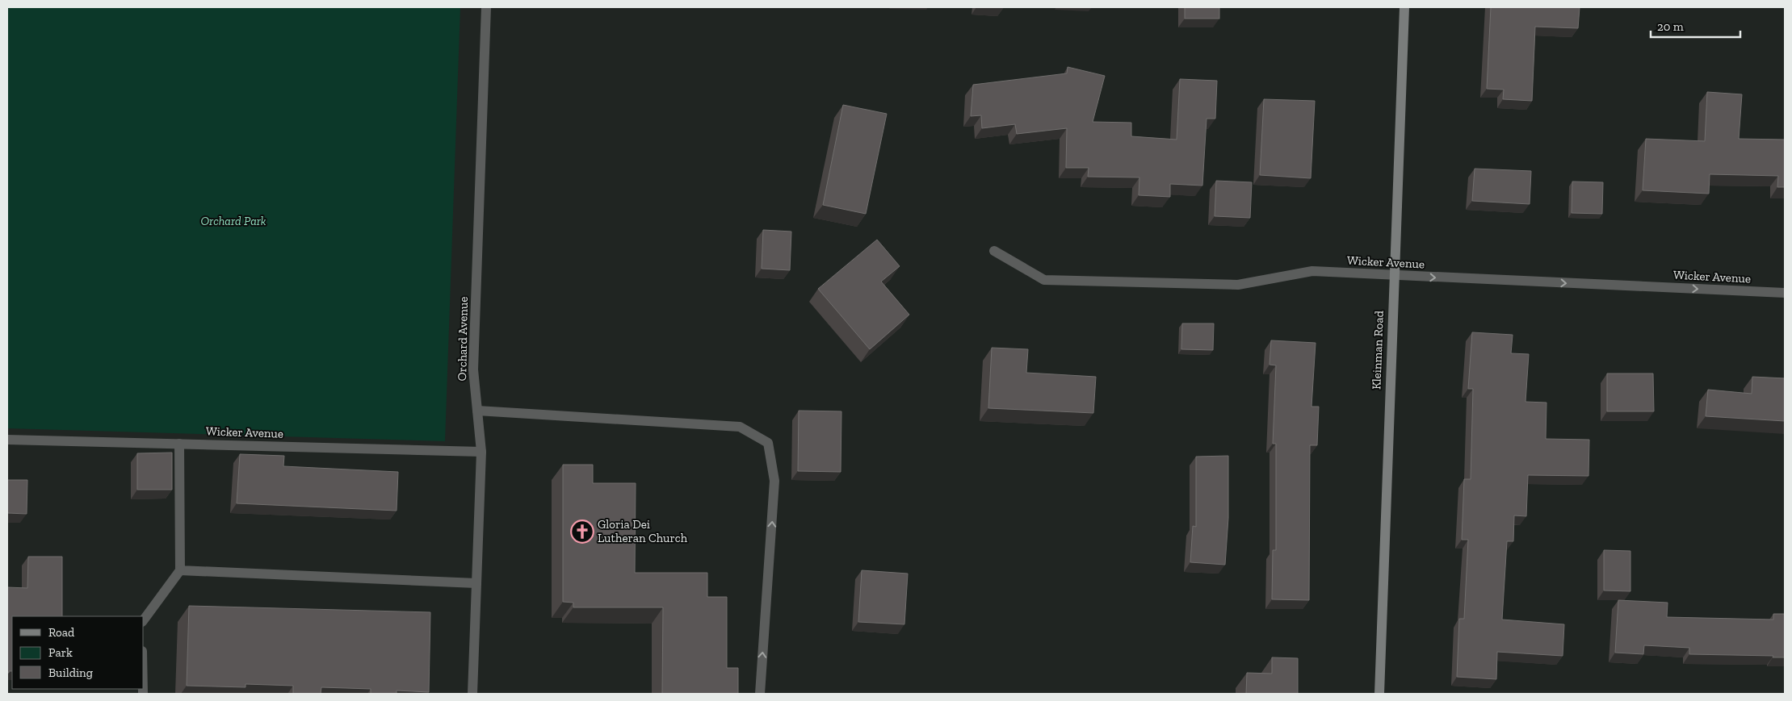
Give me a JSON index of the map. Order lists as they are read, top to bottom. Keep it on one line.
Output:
{"streets":{"street":["Wicker Avenue","Orchard Avenue","Kleinman Road"]},"crossings":[["Wicker Avenue","Orchard Avenue"],["Wicker Avenue","Kleinman Road"]],"parks":["Orchard Park"],"places":{"church":["Gloria Dei Lutheran Church"]},"legend":["Road","Park","Building"],"scale_bar":"20 m"}
